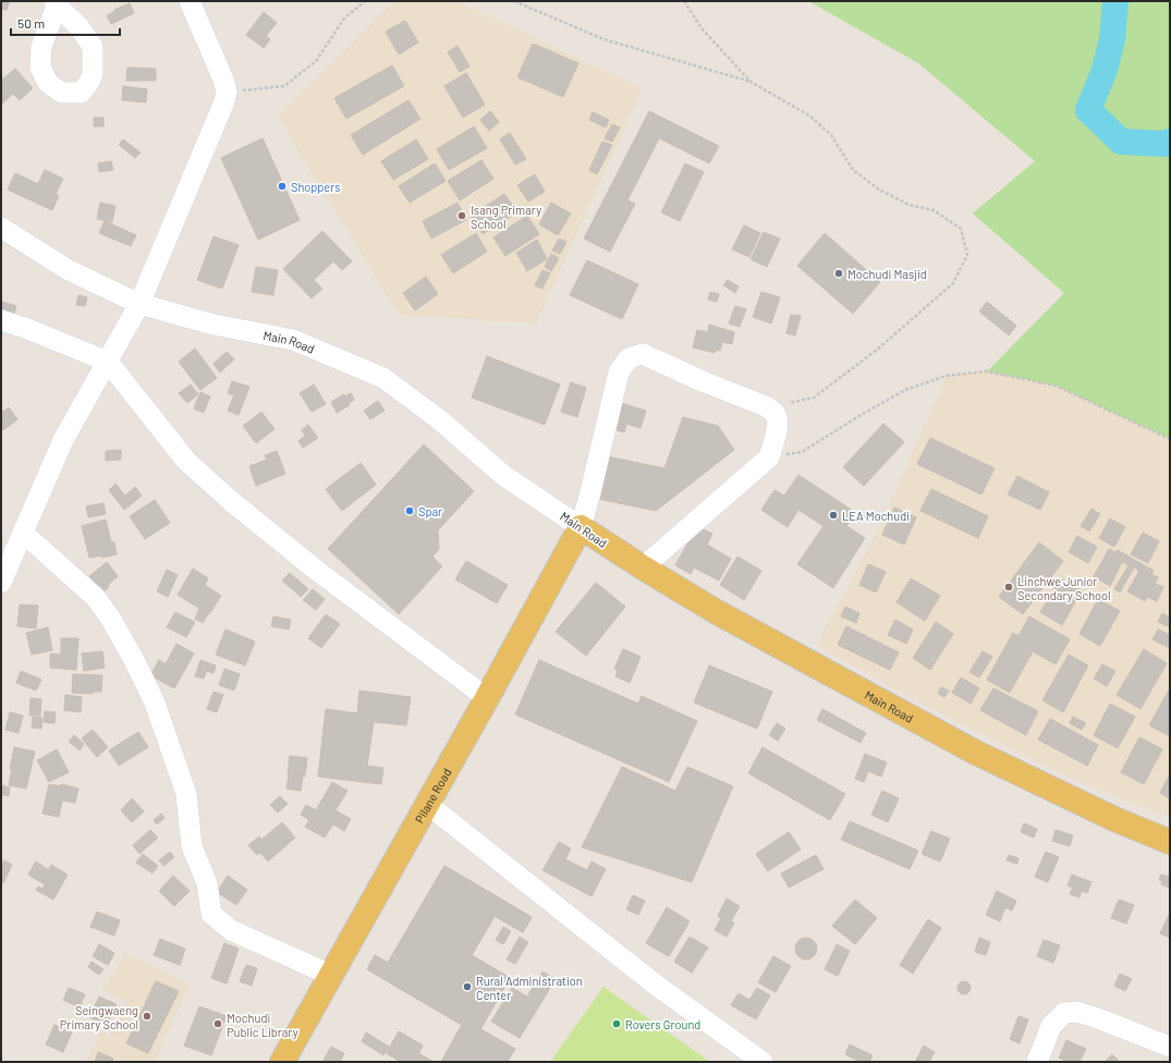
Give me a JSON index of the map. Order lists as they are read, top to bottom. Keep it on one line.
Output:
{"streets":{"main road":["Main Road","Pilane Road"]},"crossings":[["Main Road","Pilane Road"]],"places":["Shoppers","Isang Primary School","Mochudi Masjid","Spar","LEA Mochudi","Linchwe Junior Secondary School","Rural Administration Center","Seingwaeng Primary School","Mochudi Public Library","Rovers Ground"],"scale_bar":"50 m"}
